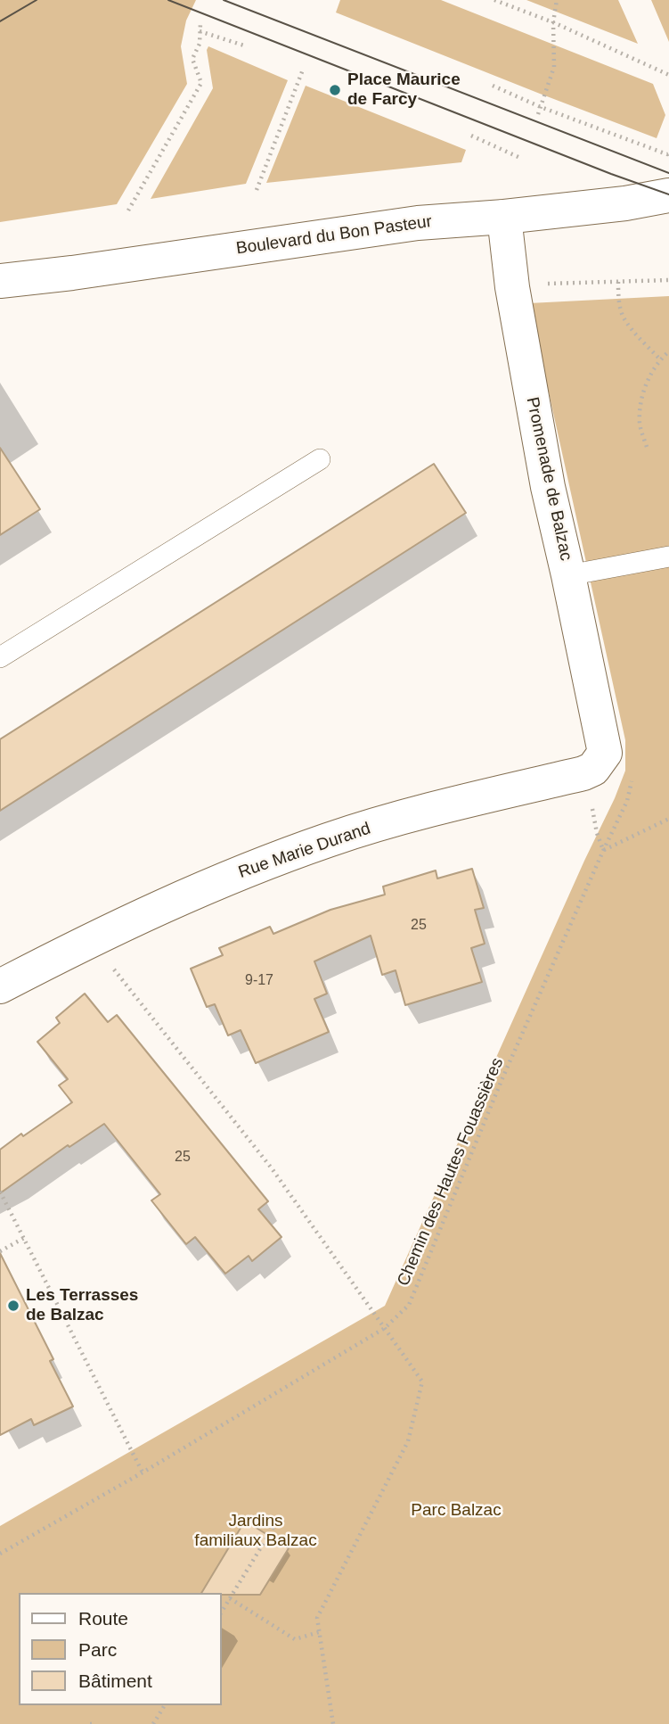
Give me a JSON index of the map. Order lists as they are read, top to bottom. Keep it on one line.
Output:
{"streets":{"street":["Boulevard du Bon Pasteur","Promenade de Balzac","Rue Marie Durand"],"path":["Chemin des Hautes Fouassières"]},"crossings":[["Boulevard du Bon Pasteur","Promenade de Balzac"],["Promenade de Balzac","Rue Marie Durand"]],"parks":["Parc Balzac","Jardins familiaux Balzac"],"places":["Place Maurice de Farcy","Les Terrasses de Balzac"],"house_numbers":["25","9-17","25"],"legend":["Route","Parc","Bâtiment"]}
